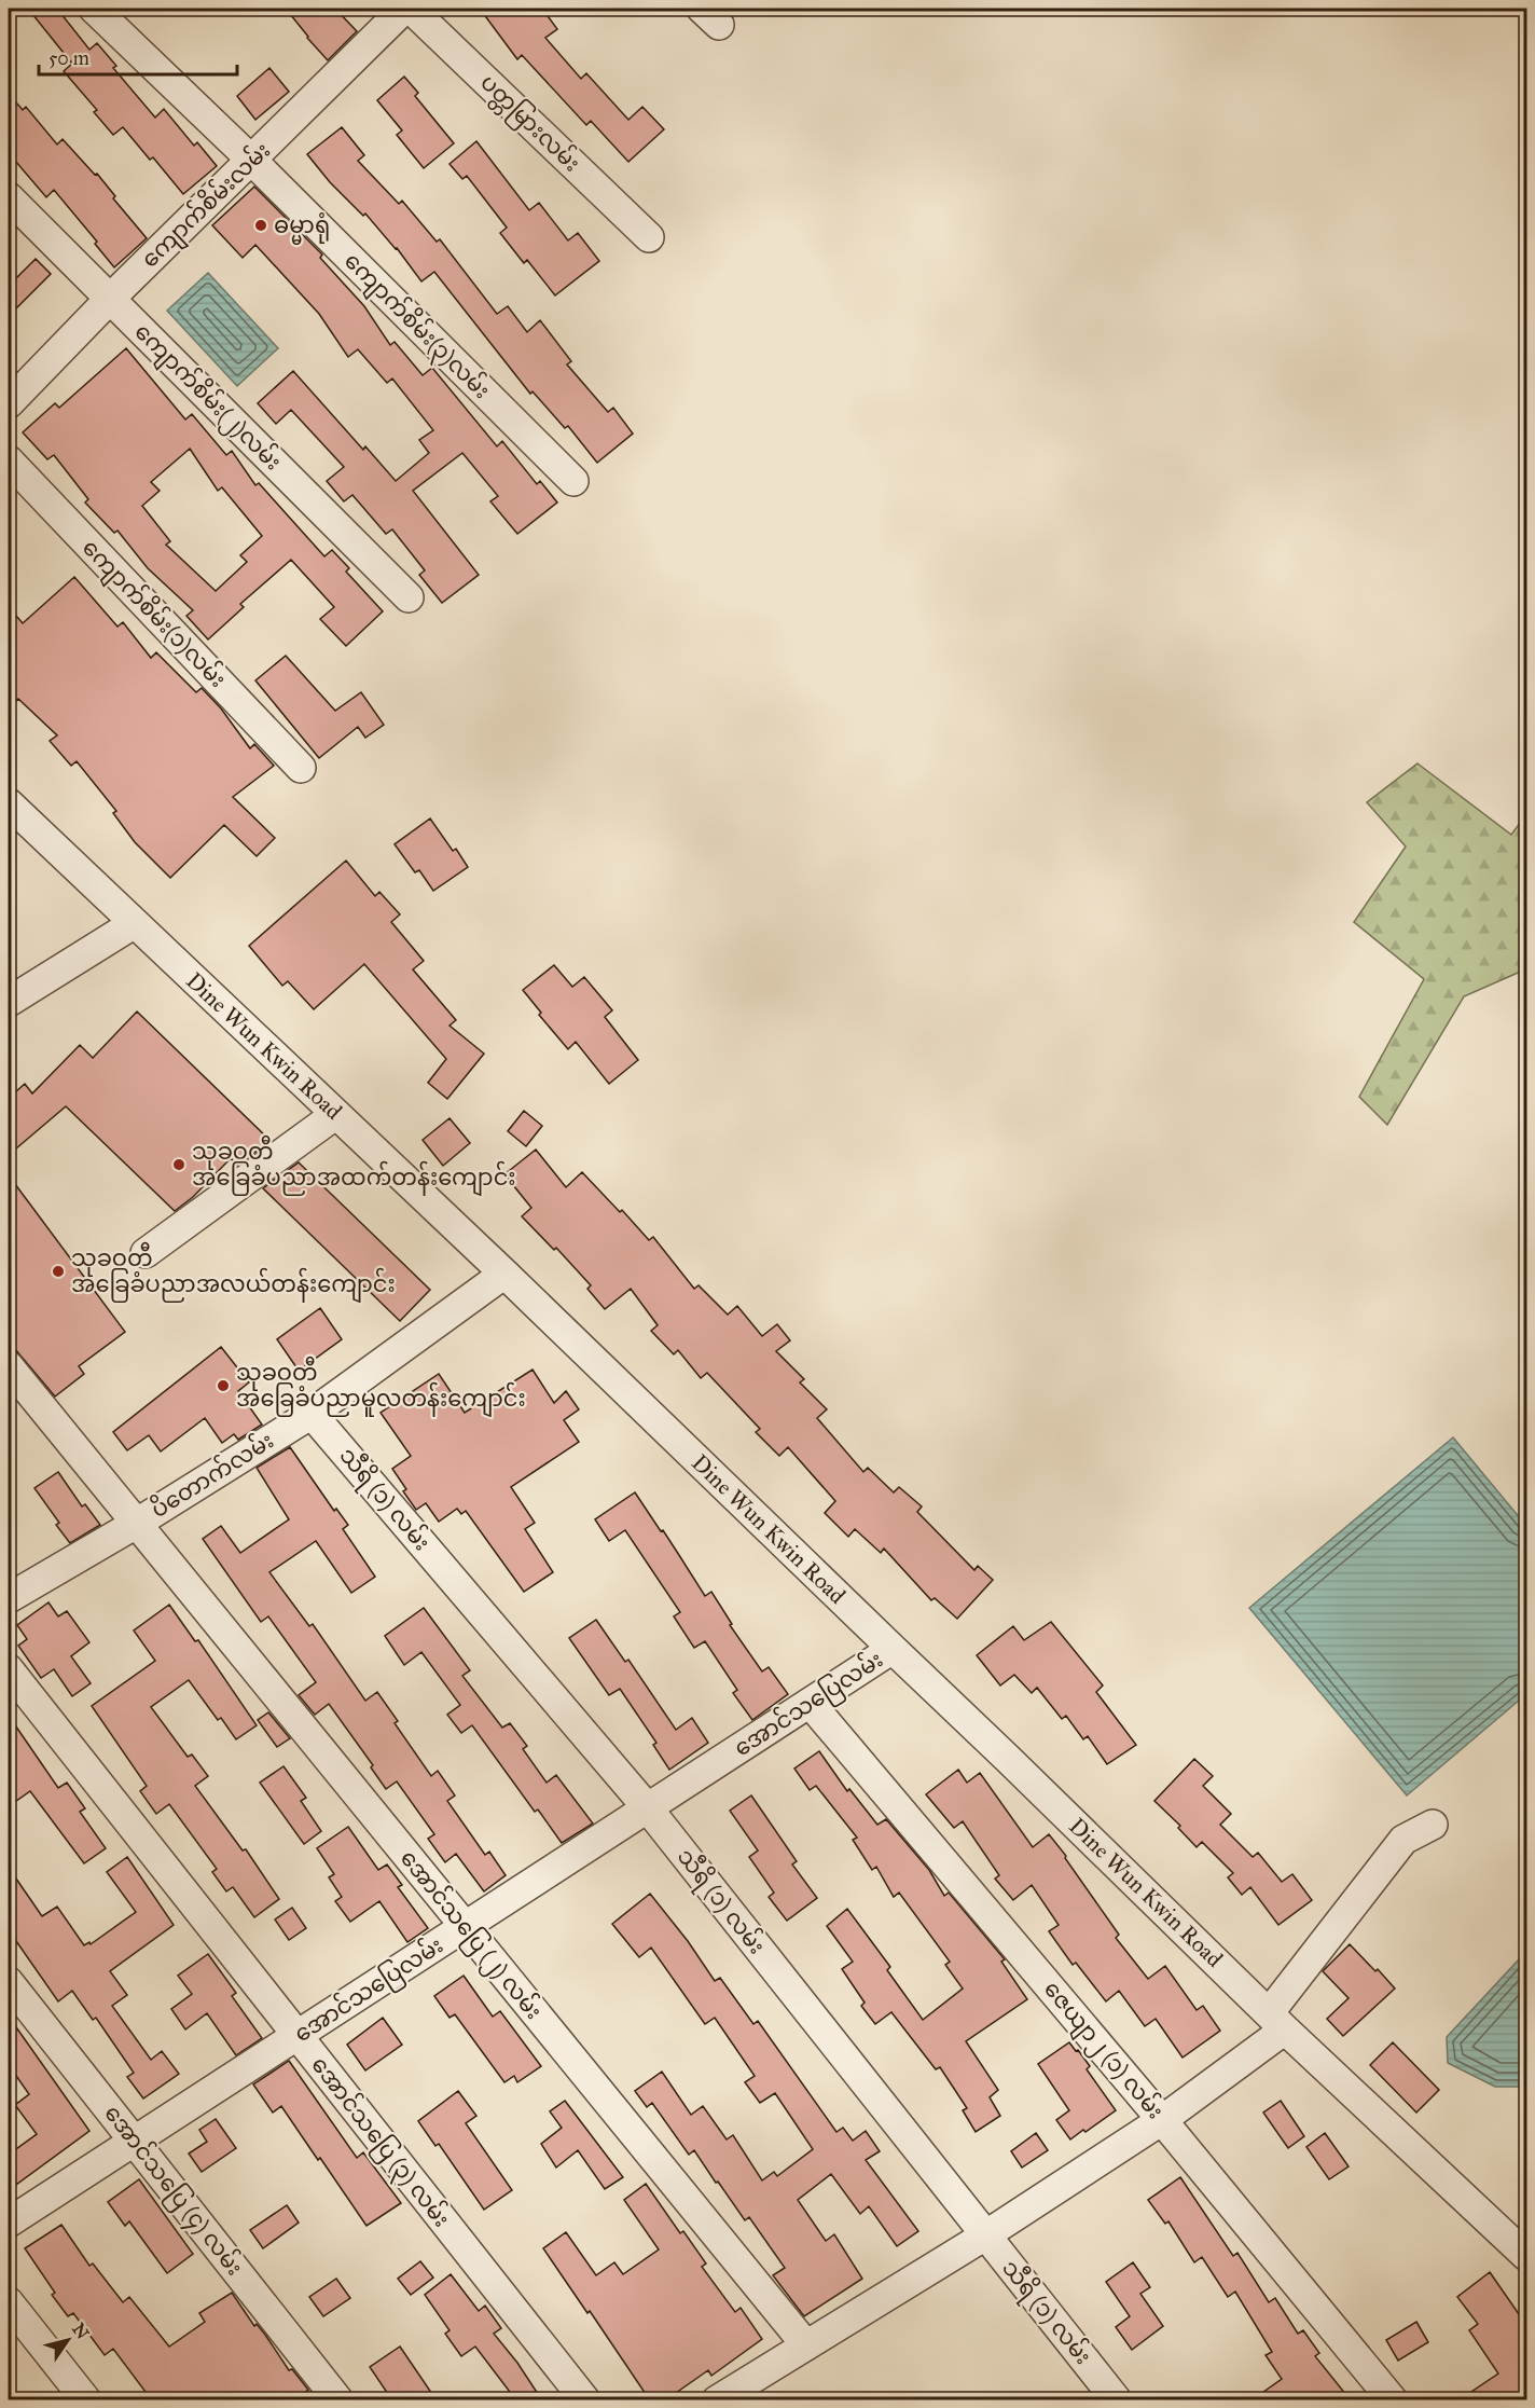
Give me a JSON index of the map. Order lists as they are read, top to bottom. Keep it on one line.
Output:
{"streets":{"street":["ပတ္တမြားလမ်း","ကျောက်စိမ်းလမ်း","ကျောက်စိမ်း(၃)လမ်း","ကျောက်စိမ်း(၂)လမ်း","ကျောက်စိမ်း(၁)လမ်း","Dine Wun Kwin Road","ပိတောက်လမ်း","သီရိ (၁) လမ်း","အောင်သပြေလမ်း","အောင်သပြေ (၂) လမ်း","ဇေယျာ၂ (၁) လမ်း","အောင်သပြေ (၃) လမ်း","အောင်သပြေ (၄) လမ်း"]},"crossings":[["ကျောက်စိမ်းလမ်း","ကျောက်စိမ်း(၃)လမ်း"],["ကျောက်စိမ်းလမ်း","ကျောက်စိမ်း(၂)လမ်း"],["Dine Wun Kwin Road","ပိတောက်လမ်း"],["Dine Wun Kwin Road","အောင်သပြေလမ်း"],["ပိတောက်လမ်း","သီရိ (၁) လမ်း"],["ပိတောက်လမ်း","အောင်သပြေ (၂) လမ်း"],["သီရိ (၁) လမ်း","အောင်သပြေလမ်း"],["အောင်သပြေလမ်း","အောင်သပြေ (၂) လမ်း"],["အောင်သပြေလမ်း","ဇေယျာ၂ (၁) လမ်း"],["အောင်သပြေလမ်း","အောင်သပြေ (၃) လမ်း"],["အောင်သပြေလမ်း","အောင်သပြေ (၄) လမ်း"]],"places":["ဓမ္မာရုံ","သုခဝတီ အခြေခံပညာအထက်တန်းကျောင်း","သုခဝတီ အခြေခံပညာအလယ်တန်းကျောင်း","သုခဝတီ အခြေခံပညာမူလတန်းကျောင်း"],"scale_bar":"50 m","north":"top right"}
